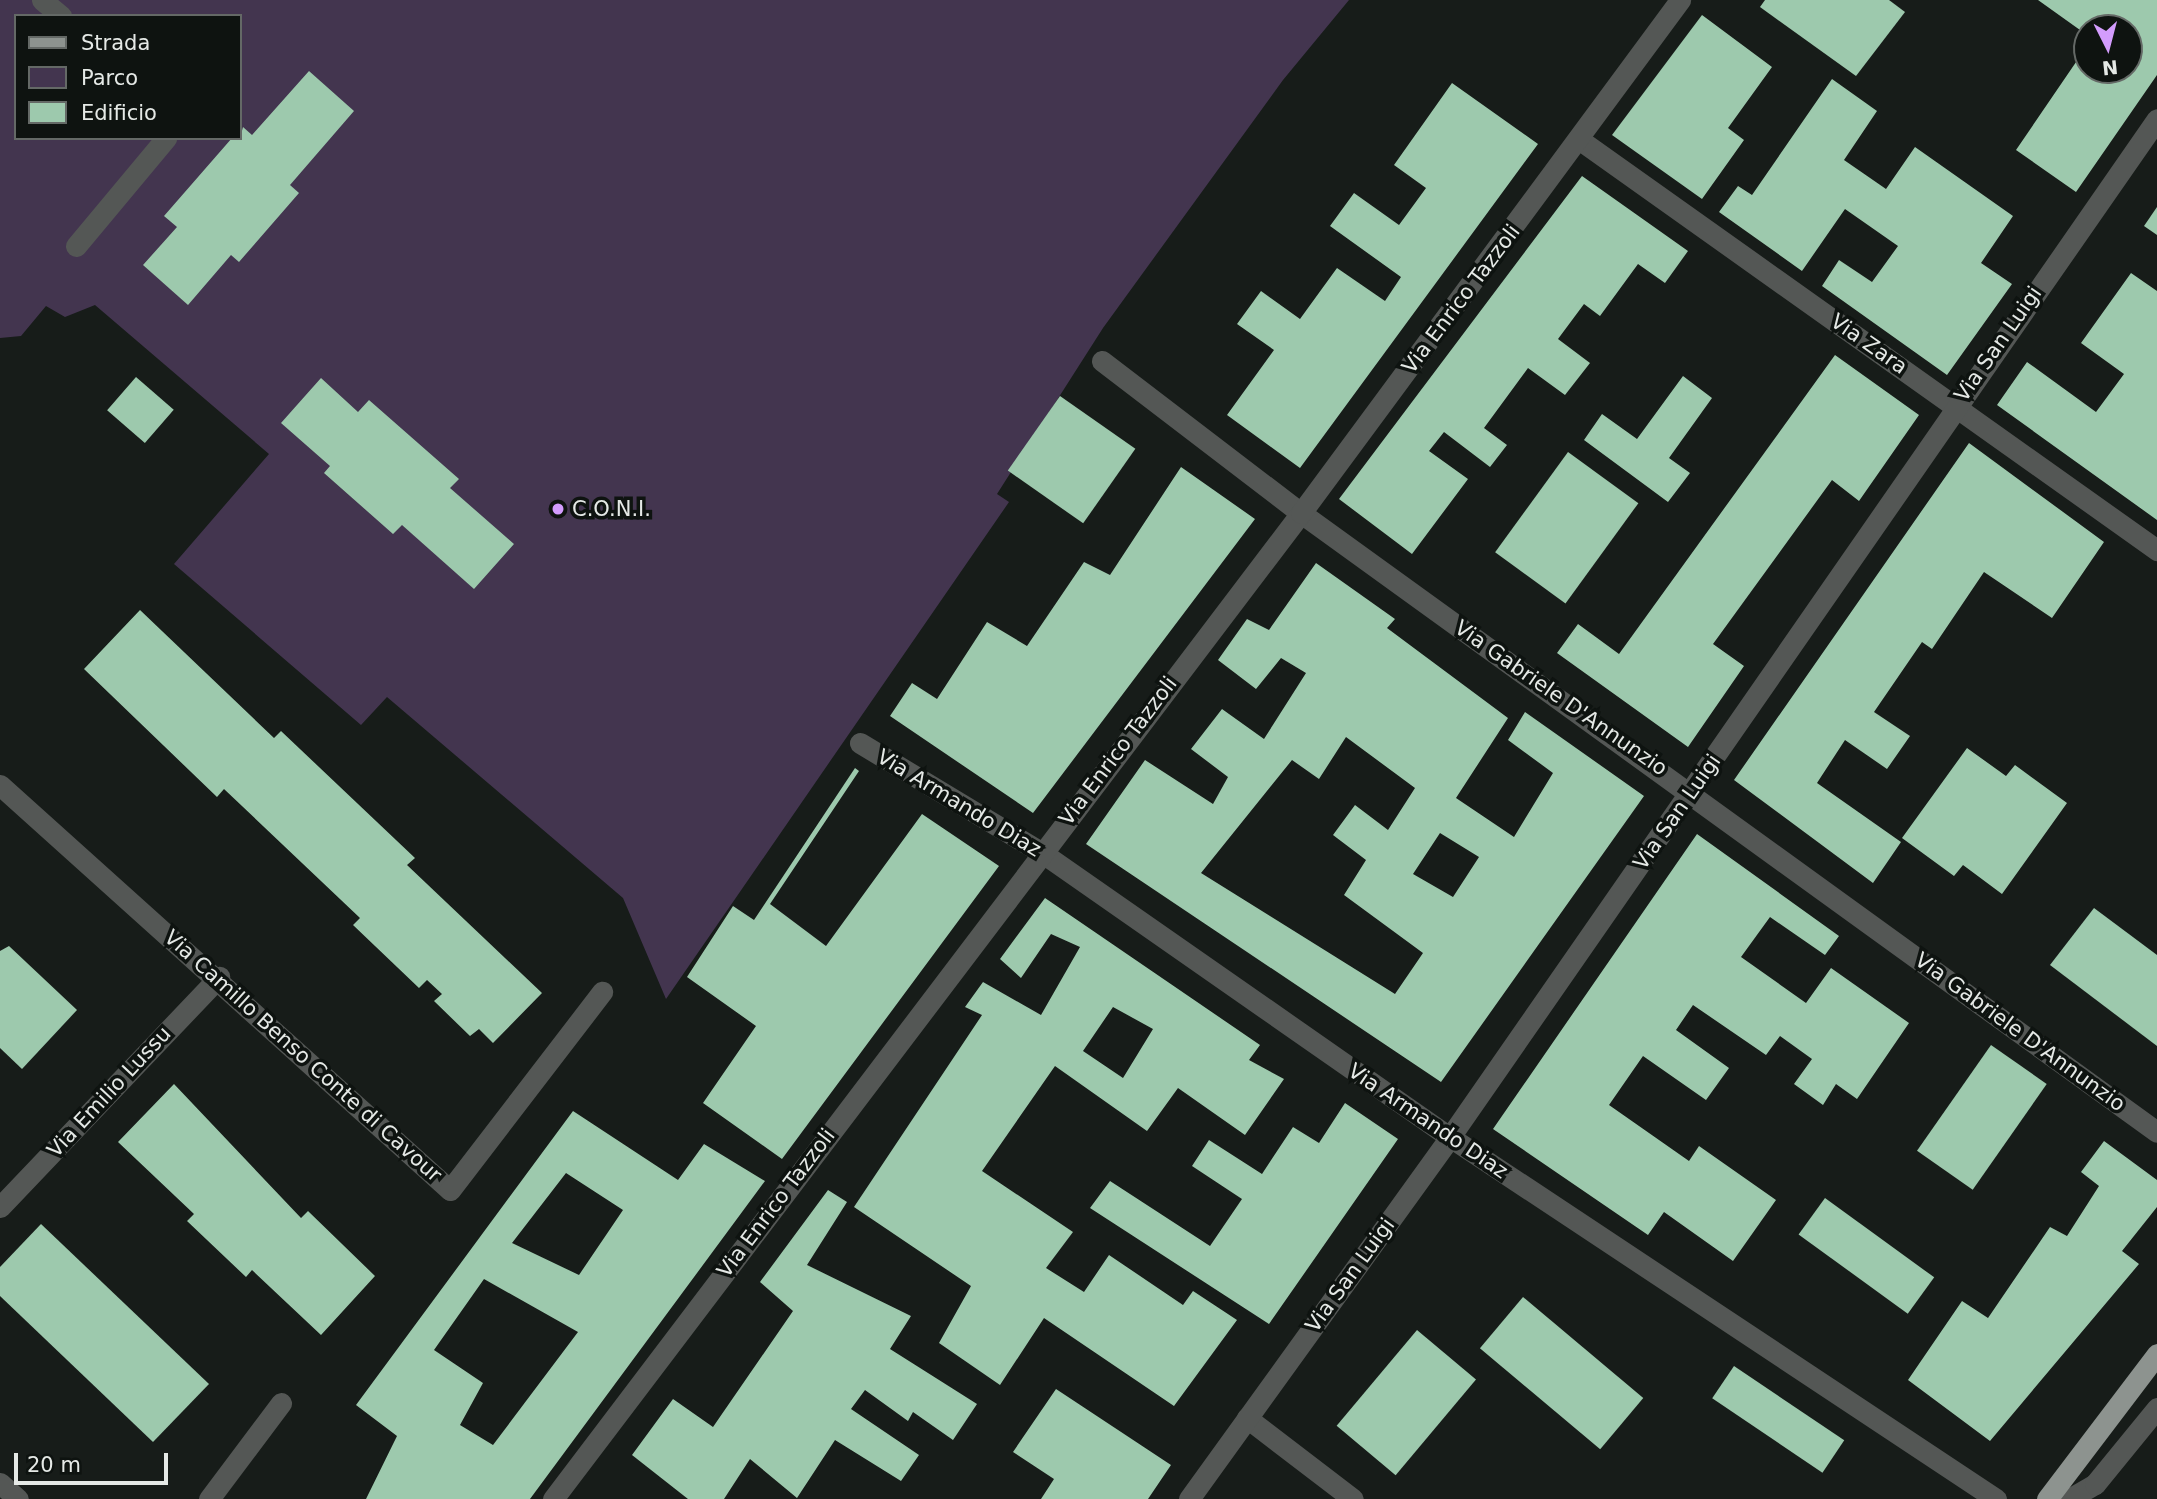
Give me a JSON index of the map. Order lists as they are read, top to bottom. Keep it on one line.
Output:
{"streets":{"street":["Via Enrico Tazzoli","Via Zara","Via San Luigi","Via Gabriele D'Annunzio","Via Armando Diaz","Via Camillo Benso Conte di Cavour","Via Emilio Lussu"]},"crossings":[["Via Enrico Tazzoli","Via Zara"],["Via Enrico Tazzoli","Via Gabriele D'Annunzio"],["Via Enrico Tazzoli","Via Armando Diaz"],["Via Zara","Via San Luigi"],["Via San Luigi","Via Gabriele D'Annunzio"],["Via San Luigi","Via Armando Diaz"],["Via Camillo Benso Conte di Cavour","Via Emilio Lussu"]],"places":["C.O.N.I."],"legend":["Strada","Parco","Edificio"],"scale_bar":"20 m","north":"bottom"}
